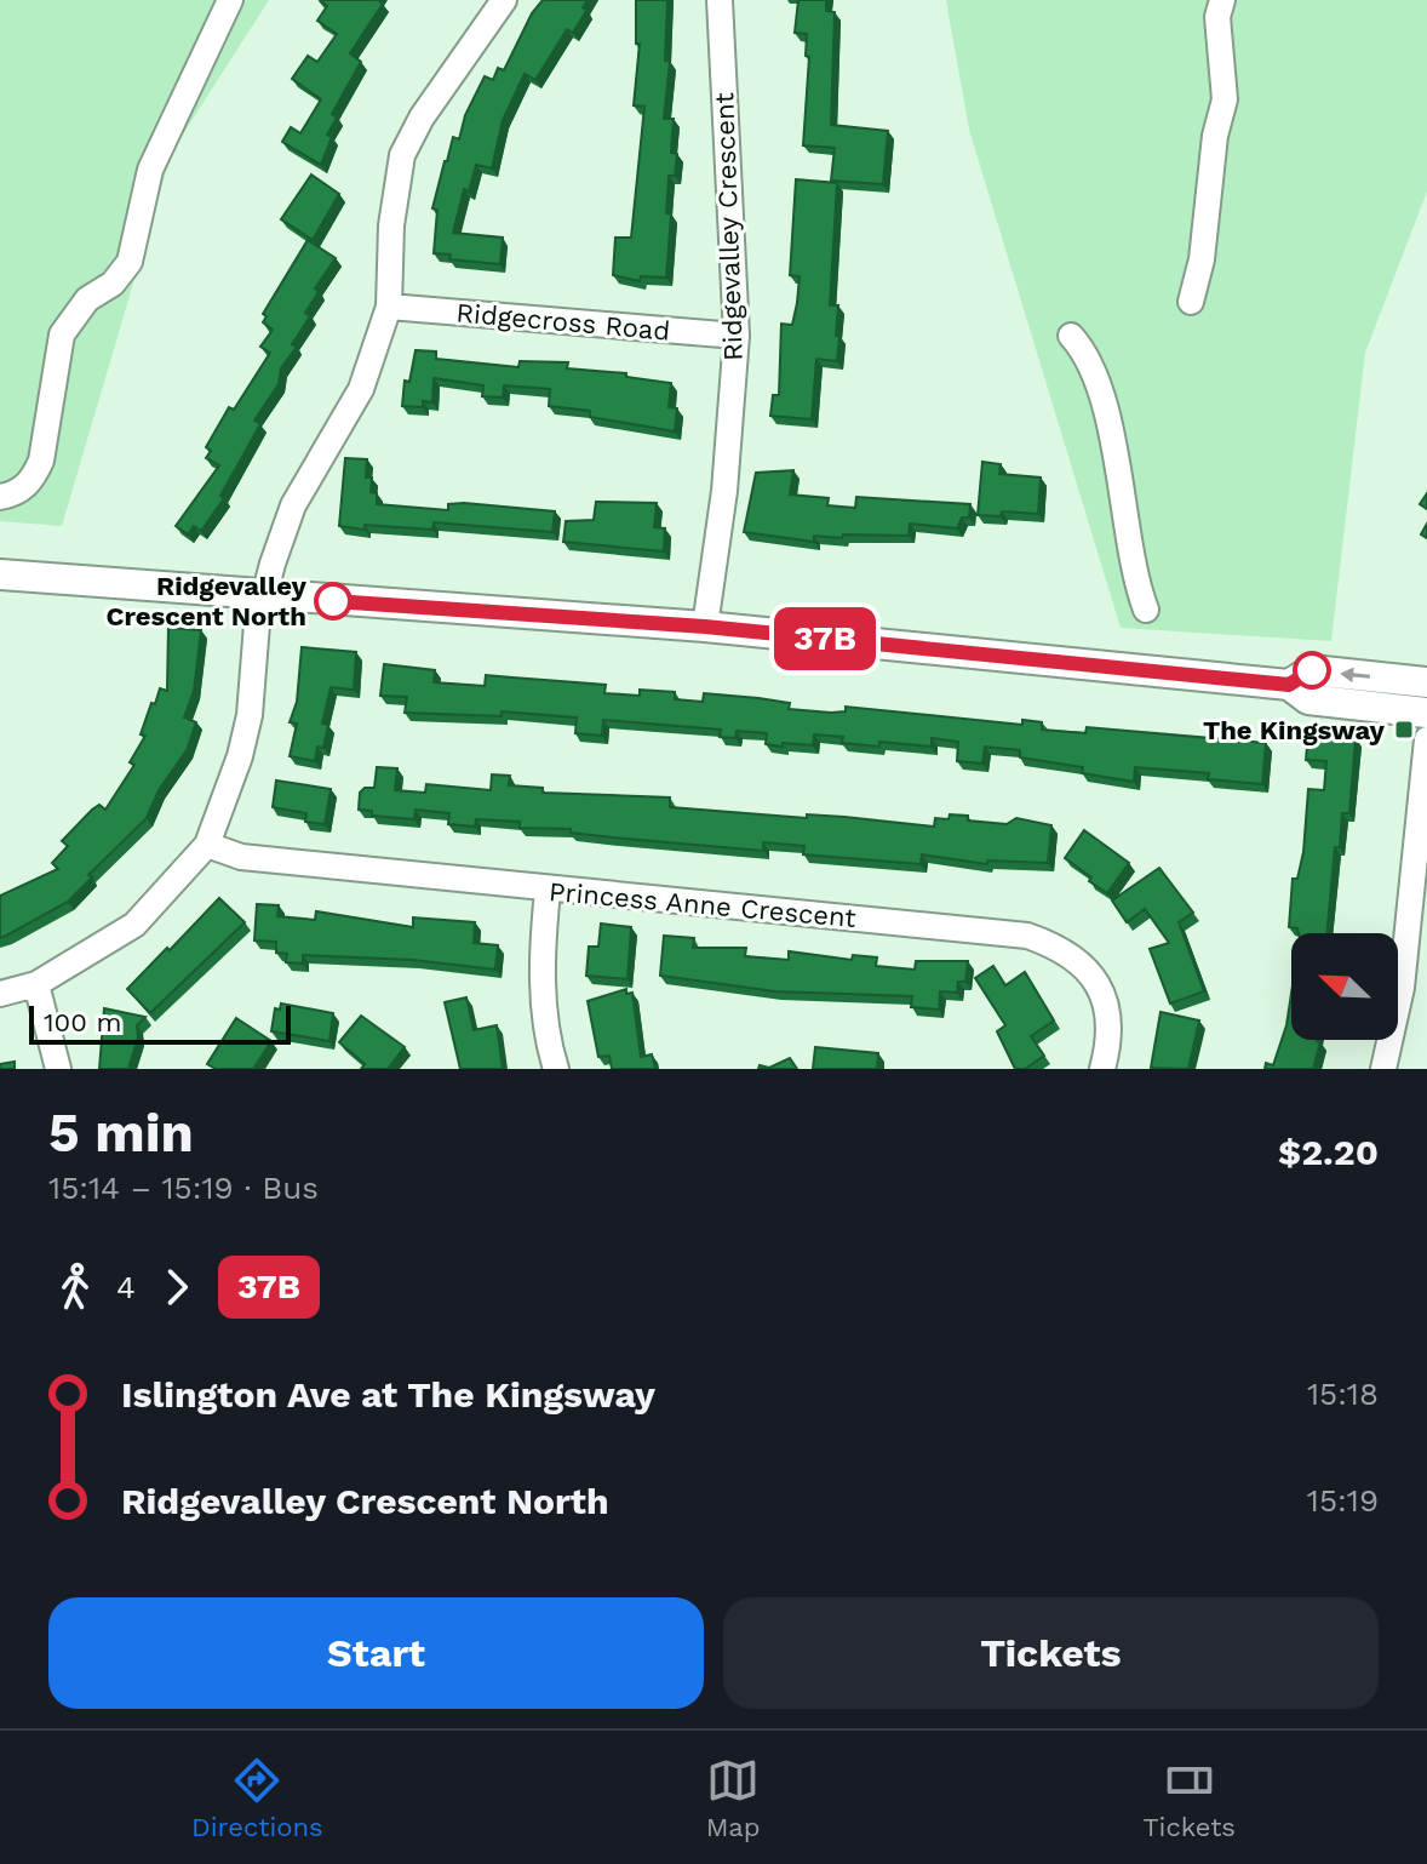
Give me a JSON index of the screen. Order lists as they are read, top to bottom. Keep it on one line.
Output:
{"streets":{"street":["Ridgevalley Crescent","Ridgecross Road","Princess Anne Crescent"]},"crossings":[["Ridgevalley Crescent","Ridgecross Road"]],"places":{"other":["Ridgevalley Crescent North"],"transit":["The Kingsway"]},"lines":["bus line 37B"],"scale_bar":"100 m","north":"top left","page":{"on_map":"37B","scale":"100 m","heading":["5 min","15:14 – 15:19 · Bus","$2.20"],"legs":["4","37B"],"list":[{"name":"Islington Ave at The Kingsway","value":"15:18"},{"name":"Ridgevalley Crescent North","value":"15:19"}],"buttons":["Start","Tickets"],"tabs":["Directions","Map","Tickets"]}}
